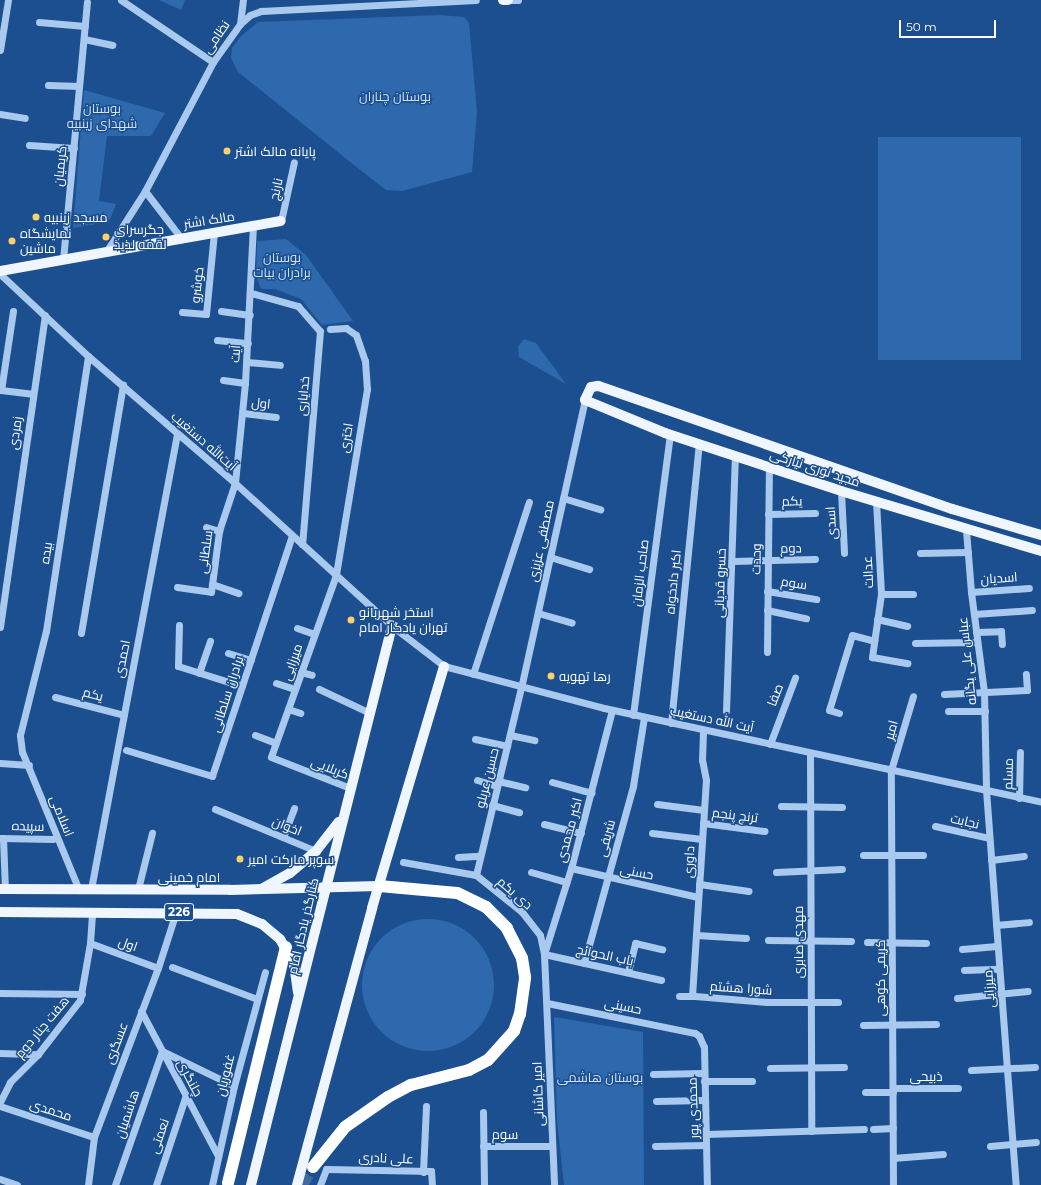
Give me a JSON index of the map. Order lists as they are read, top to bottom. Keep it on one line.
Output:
{"streets":{"main road":["مالک اشتر","مجید نوری نیارکی","امام خمینی","226","کنارگذر یادگار امام"],"street":["نظامی","کریمیان","نارنج","خوشرو","آیت","خدایاری","اول","زمردی","اختری","آیت‌الله دستغیب","یکم","اسدی","مصطفی عزیزی","دوم","سلطانی","بیده","وحدت","عدالت","صاحب الزمان","اسدیان","اکبر دادخواه","خسرو قدیانی","سوم","احمدی","عباس علی یگانه","میرزایی","برادران سلطانی","صفا","آیت الله دستغیب","امیر","کربلایی","مسلم","حسین عربلو","ترنج پنجم","اسلامی","نجابت","سپیده","اخوان","اکبر محمدی","شریفی","داوری","حسنی","دی یکم","مهدی صابری","باب الحوائج","کریمی کوهی","شورا هشتم","حسینی","هفت چنار دوم","عسگری","غفوریان","ذبیحی","چلنگری","امیر کاشانی","محمدی پور","محمدی","هاشمیان","نعمتی","علی نادری"]},"crossings":[["نظامی","مالک اشتر"],["کریمیان","مالک اشتر"],["نارنج","مالک اشتر"],["مالک اشتر","خوشرو"],["مالک اشتر","آیت"],["مالک اشتر","آیت‌الله دستغیب"],["آیت","خدایاری"],["آیت","اول"],["آیت","آیت‌الله دستغیب"],["آیت","سلطانی"],["خدایاری","آیت‌الله دستغیب"],["اول","هفت چنار دوم"],["اول","عسگری"],["زمردی","آیت‌الله دستغیب"],["اختری","آیت‌الله دستغیب"],["اختری","میرزایی"],["آیت‌الله دستغیب","سلطانی"],["آیت‌الله دستغیب","بیده"],["آیت‌الله دستغیب","احمدی"],["آیت‌الله دستغیب","میرزایی"],["آیت‌الله دستغیب","برادران سلطانی"],["آیت‌الله دستغیب","آیت الله دستغیب"],["آیت‌الله دستغیب","کنارگذر یادگار امام"],["مجید نوری نیارکی","اسدی"],["مجید نوری نیارکی","مصطفی عزیزی"],["مجید نوری نیارکی","وحدت"],["مجید نوری نیارکی","عدالت"],["مجید نوری نیارکی","صاحب الزمان"],["مجید نوری نیارکی","اکبر دادخواه"],["مجید نوری نیارکی","خسرو قدیانی"],["مجید نوری نیارکی","عباس علی یگانه"],["یکم","وحدت"],["یکم","احمدی"],["مصطفی عزیزی","آیت الله دستغیب"],["مصطفی عزیزی","حسین عربلو"],["دوم","وحدت"],["دوم","خسرو قدیانی"],["بیده","اسلامی"],["وحدت","سوم"],["صاحب الزمان","آیت الله دستغیب"],["اسدیان","عباس علی یگانه"],["اکبر دادخواه","آیت الله دستغیب"],["سوم","امیر کاشانی"],["احمدی","امام خمینی"],["عباس علی یگانه","میرزایی"],["عباس علی یگانه","آیت الله دستغیب"],["میرزایی","آیت الله دستغیب"],["میرزایی","کربلایی"],["میرزایی","نجابت"],["صفا","آیت الله دستغیب"],["آیت الله دستغیب","امیر"],["آیت الله دستغیب","مسلم"],["آیت الله دستغیب","حسین عربلو"],["آیت الله دستغیب","اکبر محمدی"],["آیت الله دستغیب","شریفی"],["آیت الله دستغیب","داوری"],["آیت الله دستغیب","کنارگذر یادگار امام"],["آیت الله دستغیب","مهدی صابری"],["آیت الله دستغیب","کریمی کوهی"],["امیر","کریمی کوهی"],["کربلایی","کنارگذر یادگار امام"],["حسین عربلو","دی یکم"],["ترنج پنجم","داوری"],["اسلامی","امام خمینی"],["سپیده","امام خمینی"],["اکبر محمدی","حسنی"],["اکبر محمدی","دی یکم"],["اکبر محمدی","باب الحوائج"],["شریفی","حسنی"],["شریفی","باب الحوائج"],["داوری","حسنی"],["داوری","شورا هشتم"],["امام خمینی","کنارگذر یادگار امام"],["دی یکم","باب الحوائج"],["دی یکم","حسینی"],["دی یکم","امیر کاشانی"],["226","کنارگذر یادگار امام"],["226","هفت چنار دوم"],["226","عسگری"],["مهدی صابری","شورا هشتم"],["کریمی کوهی","ذبیحی"],["حسینی","امیر کاشانی"],["حسینی","محمدی پور"],["عسگری","چلنگری"],["عسگری","محمدی"],["غفوریان","چلنگری"],["چلنگری","هاشمیان"],["چلنگری","نعمتی"]],"parks":["بوستان چناران","بوستان شهدای زینبیه","بوستان برادران بیات","بوستان هاشمی"],"places":["پایانه مالک اشتر","مسجد زینبیه","جگرسرای لقمه لذیذ","نمایشگاه ماشین","استخر شهربانو تهران یادگار امام","رها تهویه","سوپر مارکت امیر"],"scale_bar":"50 m"}
